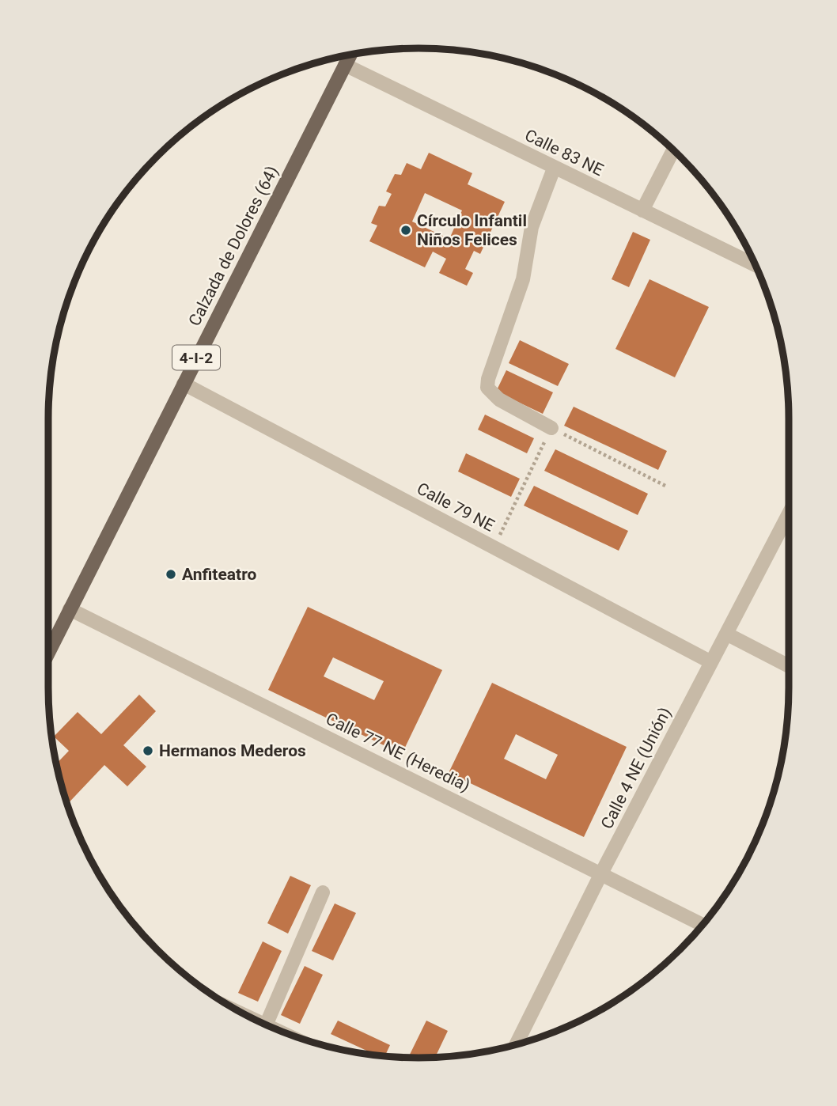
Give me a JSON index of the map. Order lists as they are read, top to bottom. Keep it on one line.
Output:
{"streets":{"main road":["Calzada de Dolores (64)","4-I-2"],"street":["Calle 83 NE","Calle 79 NE","Calle 77 NE (Heredia)","Calle 4 NE (Unión)"]},"crossings":[["Calle 83 NE","Calzada de Dolores (64)"],["Calzada de Dolores (64)","Calle 79 NE"],["Calzada de Dolores (64)","Calle 77 NE (Heredia)"],["Calle 79 NE","Calle 4 NE (Unión)"],["Calle 77 NE (Heredia)","Calle 4 NE (Unión)"]],"places":["Círculo Infantil Niños Felices","Anfiteatro","Hermanos Mederos"]}
